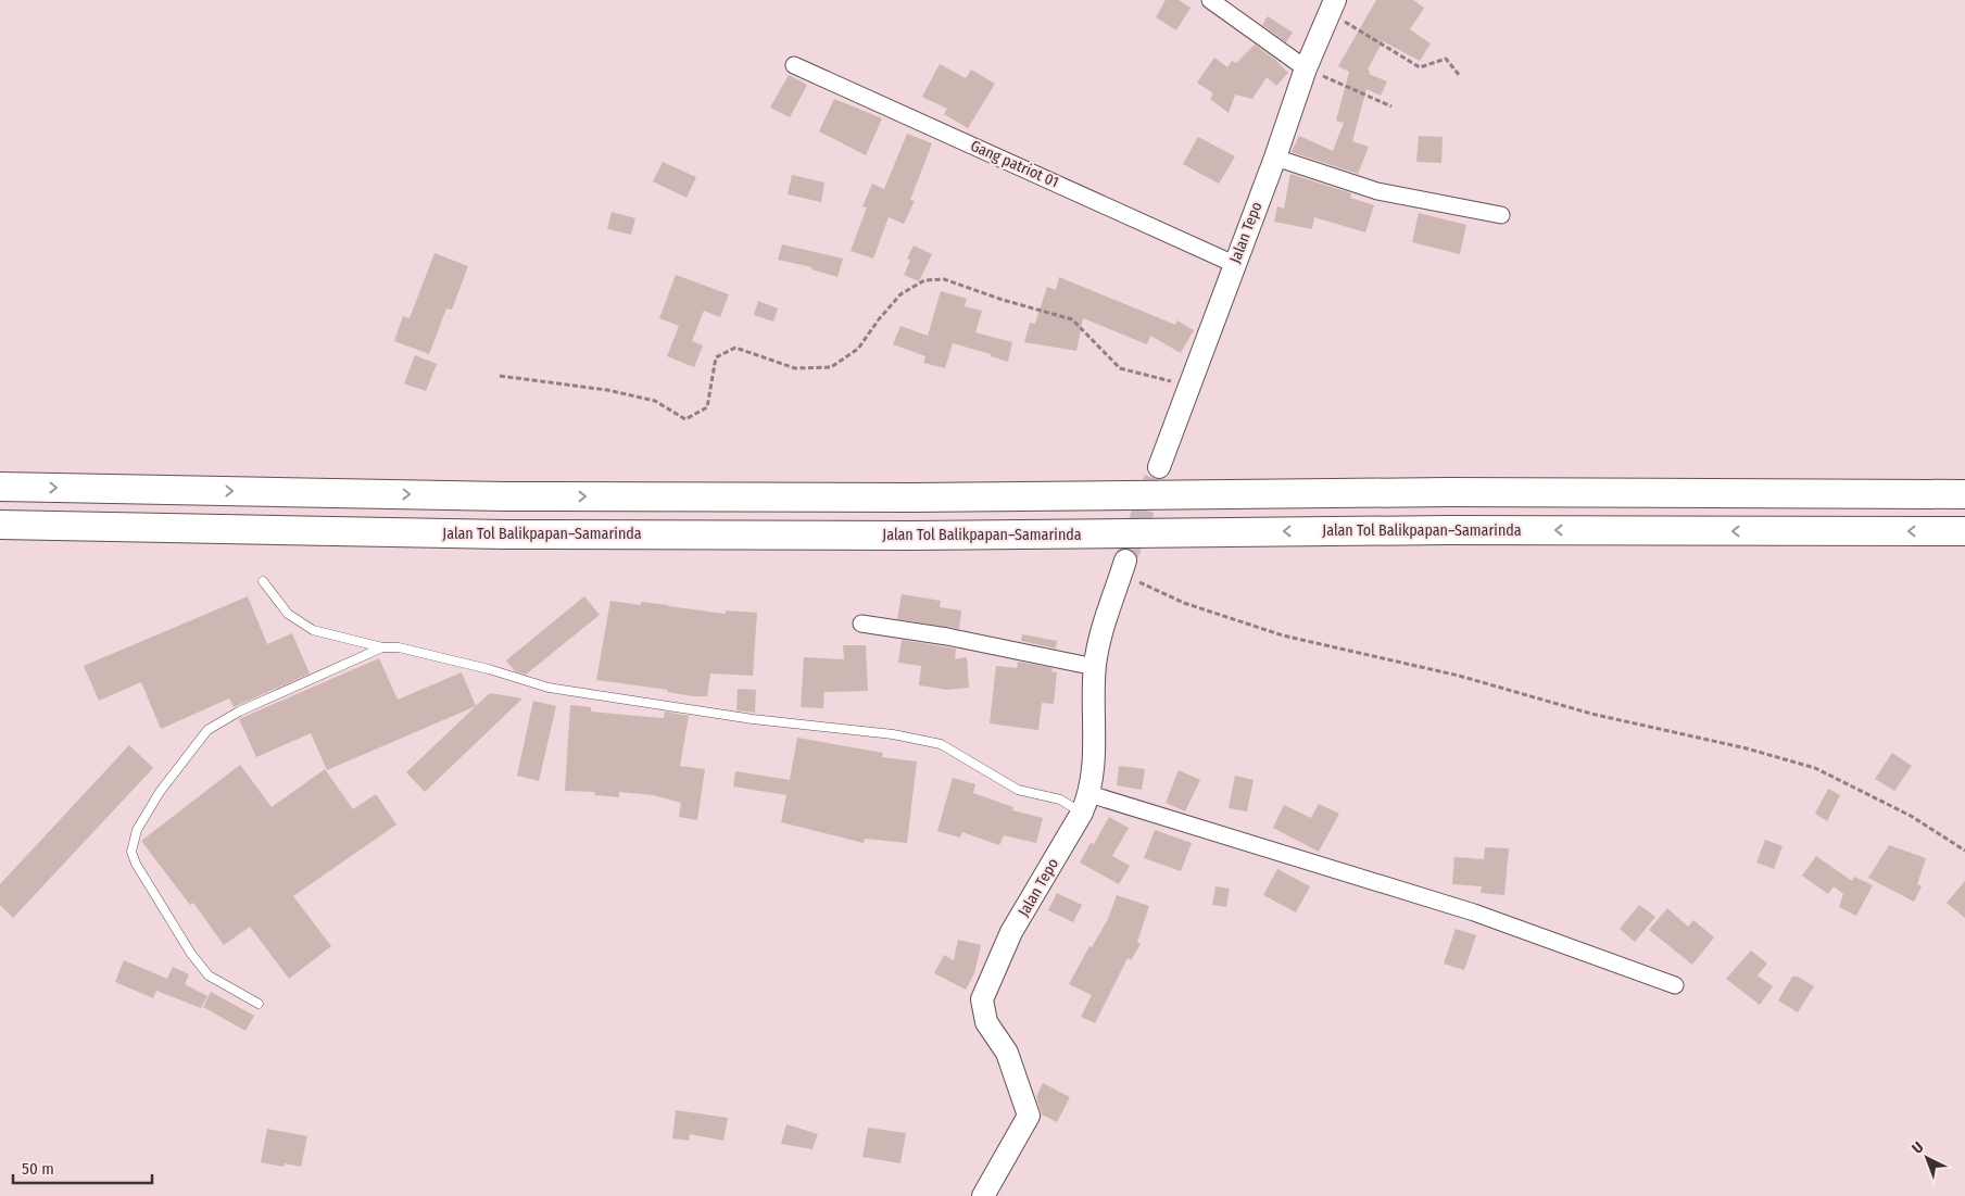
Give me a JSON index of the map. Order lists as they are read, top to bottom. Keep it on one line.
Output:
{"streets":{"highway":["Jalan Tol Balikpapan–Samarinda"],"street":["Gang patriot 01","Jalan Tepo"]},"crossings":[["Gang patriot 01","Jalan Tepo"]],"scale_bar":"50 m","north":"top left"}
